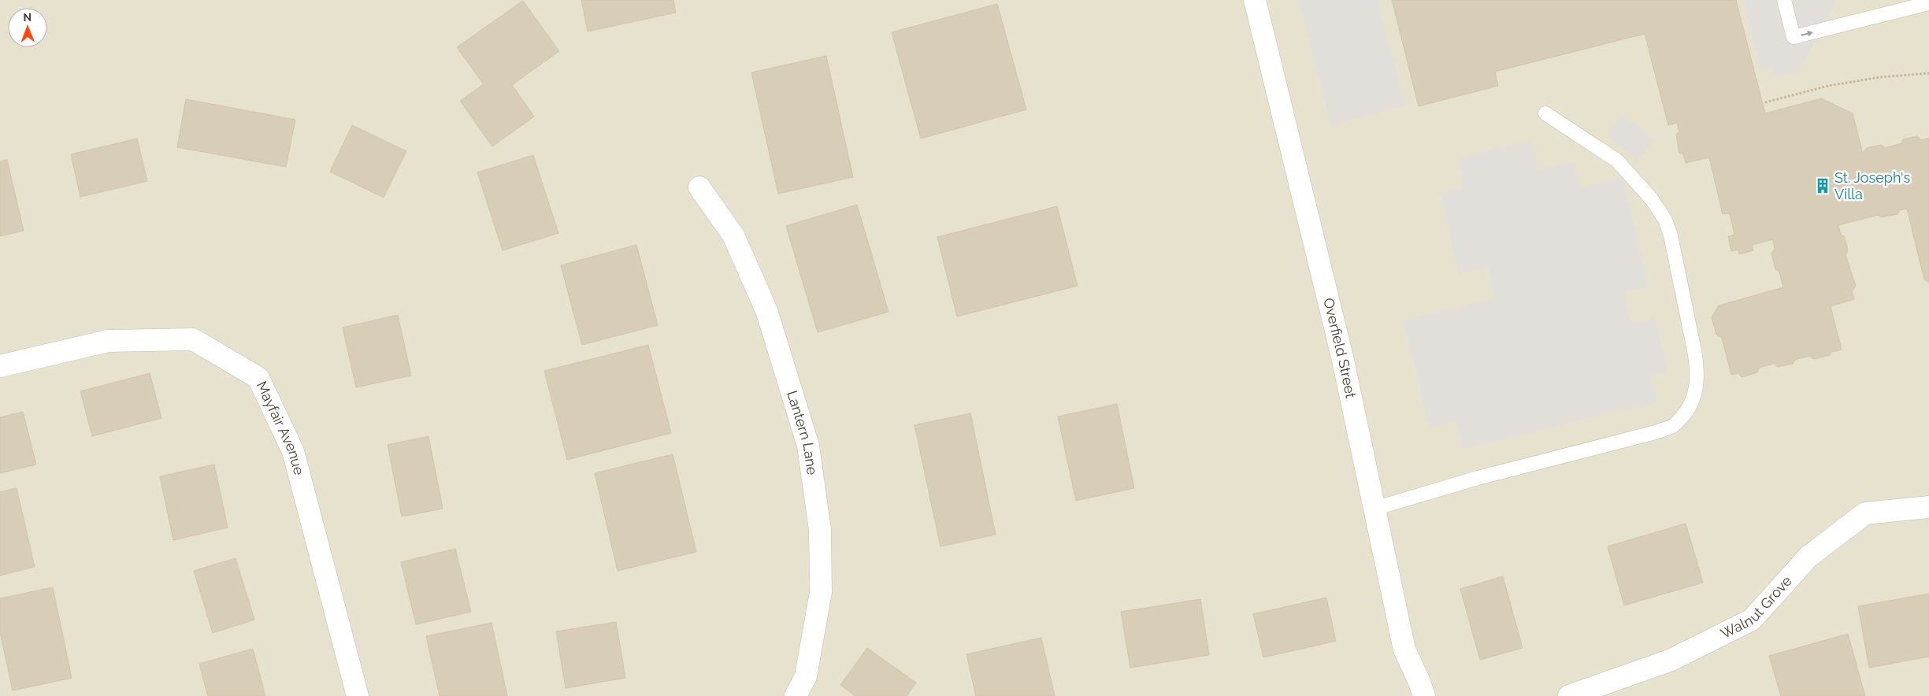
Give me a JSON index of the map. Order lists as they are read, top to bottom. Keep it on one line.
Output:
{"streets":{"street":["Overfield Street","Mayfair Avenue","Lantern Lane","Walnut Grove"]},"places":{"building":["St. Joseph's Villa"]},"north":"top"}
